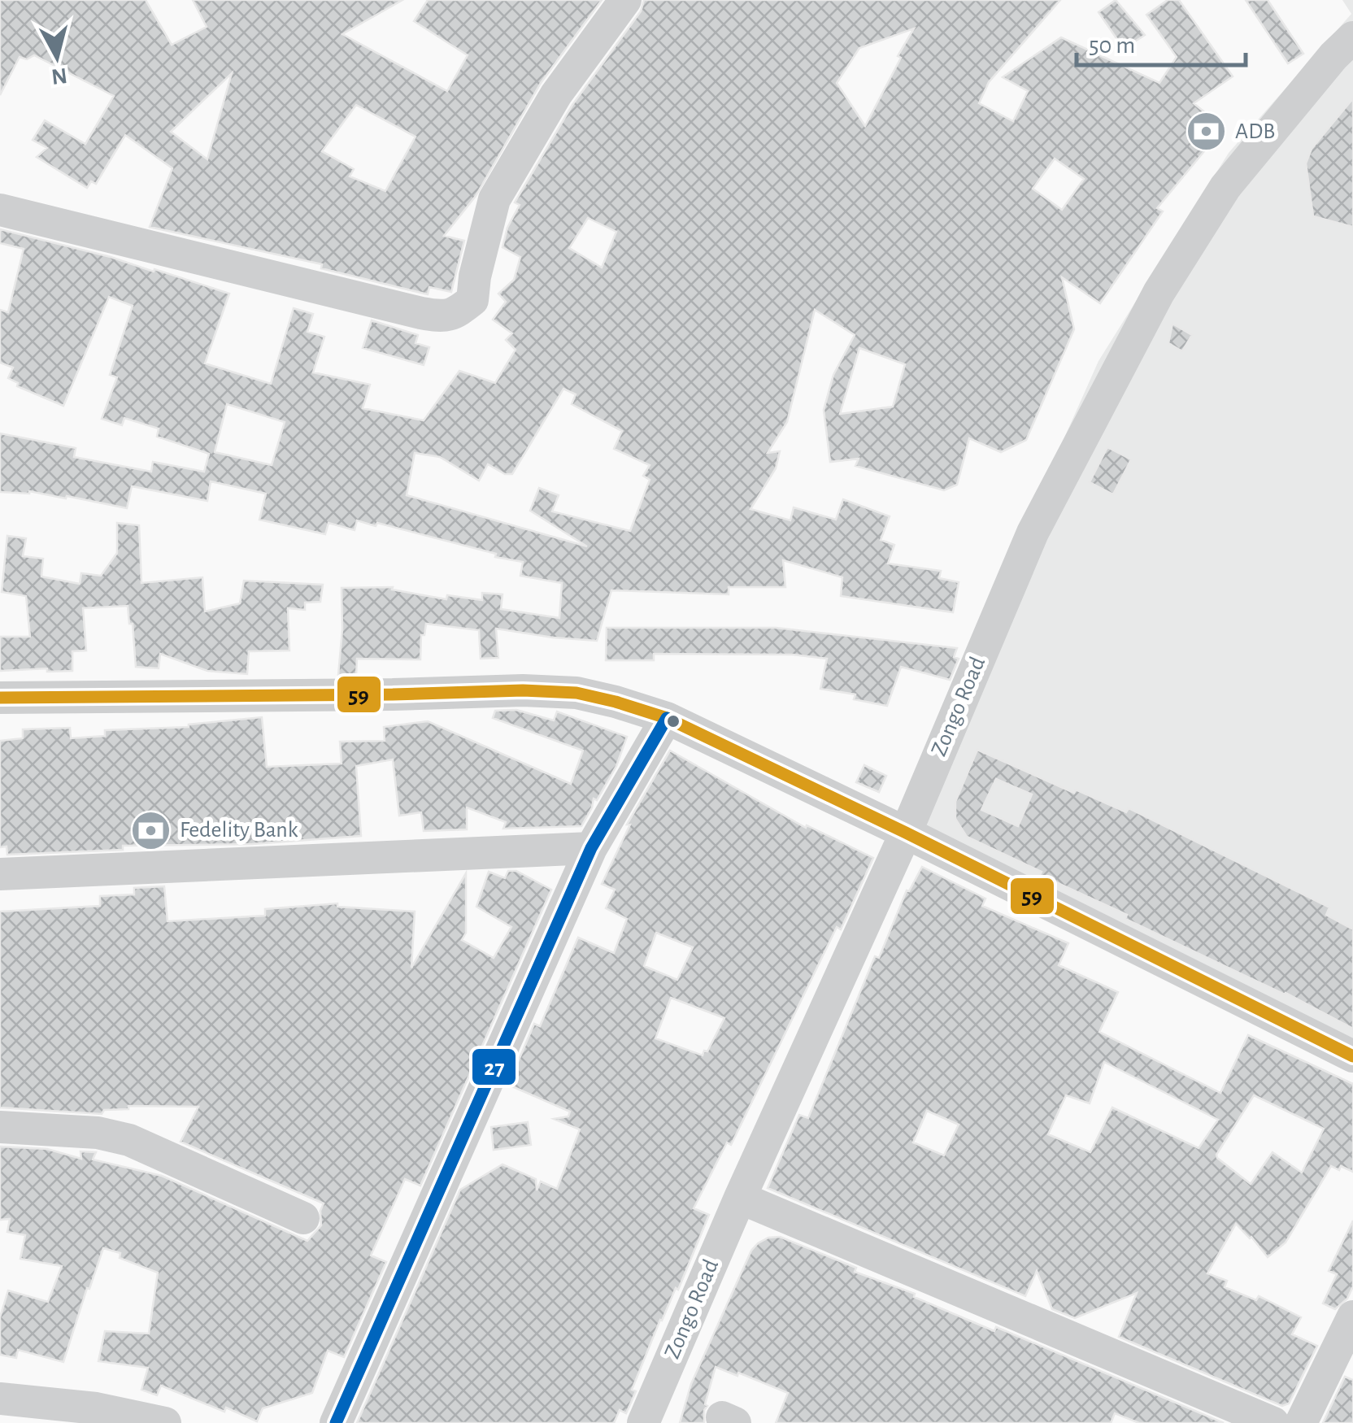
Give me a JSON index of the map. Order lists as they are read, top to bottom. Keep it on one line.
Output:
{"streets":{"street":["Zongo Road"]},"places":{"bank":["ADB","Fedelity Bank"]},"lines":["transit line 59","transit line 27"],"scale_bar":"50 m","north":"bottom"}
